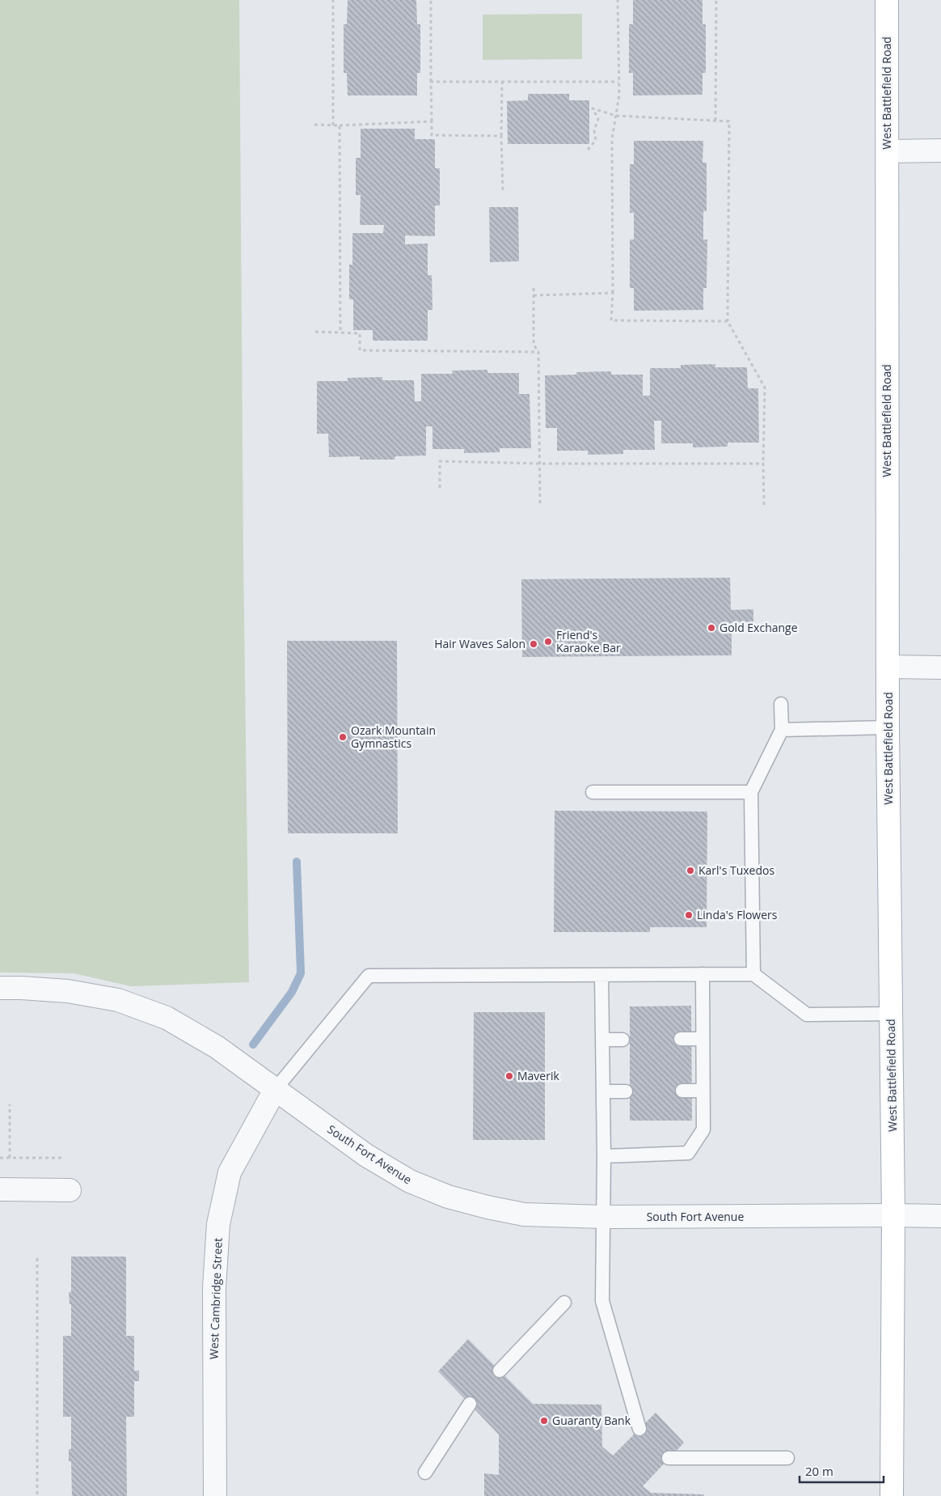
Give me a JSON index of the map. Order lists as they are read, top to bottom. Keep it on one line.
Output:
{"streets":{"main road":["West Battlefield Road"],"street":["South Fort Avenue","West Cambridge Street"]},"crossings":[["West Battlefield Road","South Fort Avenue"],["South Fort Avenue","West Cambridge Street"]],"places":["Gold Exchange","Friend's Karaoke Bar","Hair Waves Salon","Ozark Mountain Gymnastics","Karl's Tuxedos","Linda's Flowers","Maverik","Guaranty Bank"],"scale_bar":"20 m"}
